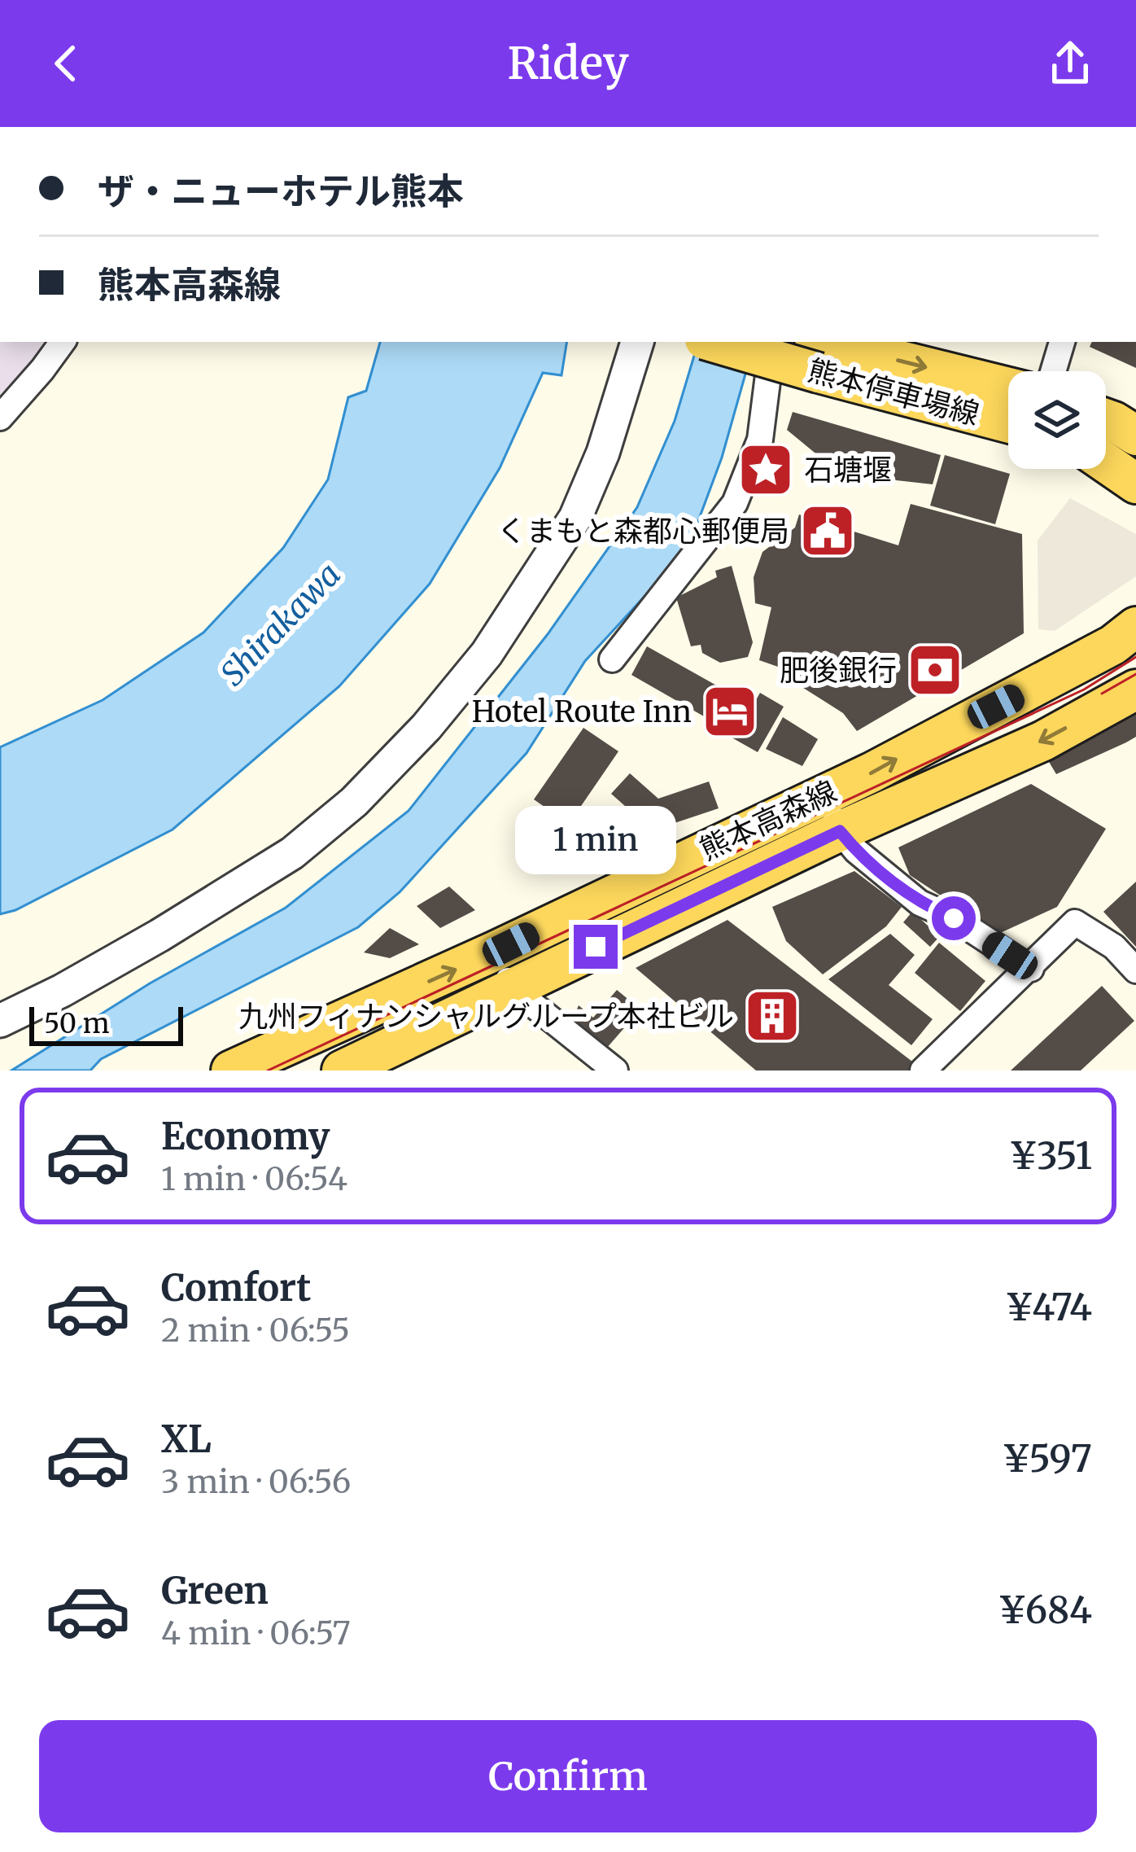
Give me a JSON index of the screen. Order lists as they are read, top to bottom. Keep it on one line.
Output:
{"streets":{"main road":["熊本停車場線","熊本高森線"]},"water":["Shirakawa"],"places":{"place":["石塘堰"],"public building":["くまもと森都心郵便局"],"bank":["肥後銀行"],"hotel":["Hotel Route Inn"],"building":["九州フィナンシャルグループ本社ビル"]},"scale_bar":"50 m","page":{"header":"Ridey","banner":["ザ・ニューホテル熊本","熊本高森線"],"bubble":"1 min","scale":"50 m","list":[{"name":"Economy","note":"1 min · 06:54","value":"¥351"},{"name":"Comfort","note":"2 min · 06:55","value":"¥474"},{"name":"XL","note":"3 min · 06:56","value":"¥597"},{"name":"Green","note":"4 min · 06:57","value":"¥684"}],"buttons":"Confirm"}}
